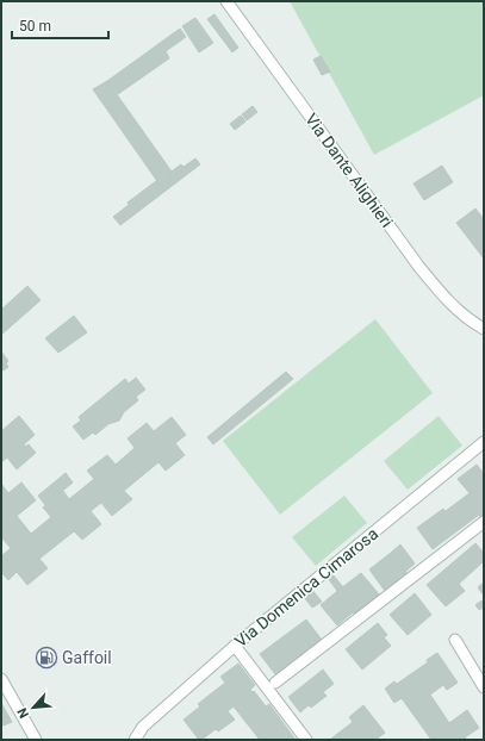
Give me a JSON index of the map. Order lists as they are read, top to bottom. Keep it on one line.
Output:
{"streets":{"street":["Via Dante Alighieri","Via Domenica Cimarosa"]},"places":{"fuel station":["Gaffoil"]},"scale_bar":"50 m","north":"bottom left"}
